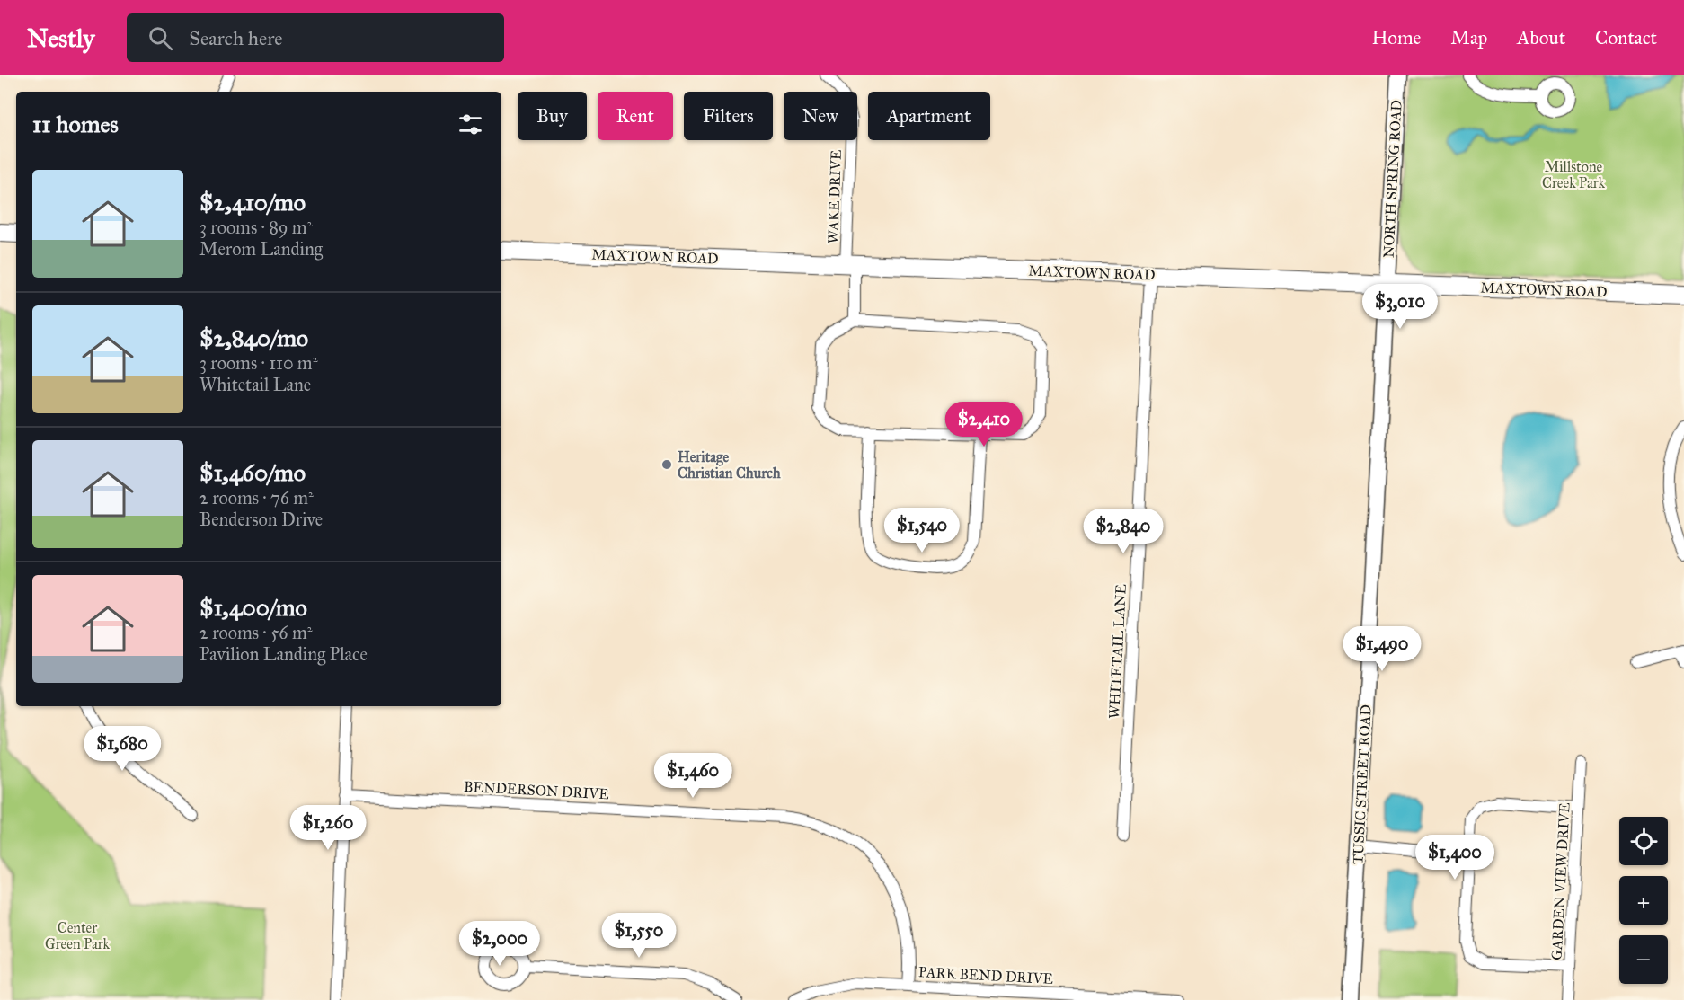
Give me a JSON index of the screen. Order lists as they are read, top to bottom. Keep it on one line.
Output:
{"streets":{"main road":["NORTH SPRING ROAD","MAXTOWN ROAD","TUSSIC STREET ROAD"],"street":["WAKE DRIVE","WHITETAIL LANE","BENDERSON DRIVE","GARDEN VIEW DRIVE","PARK BEND DRIVE"]},"crossings":[["NORTH SPRING ROAD","MAXTOWN ROAD"],["NORTH SPRING ROAD","TUSSIC STREET ROAD"],["WAKE DRIVE","MAXTOWN ROAD"],["MAXTOWN ROAD","WHITETAIL LANE"],["BENDERSON DRIVE","PARK BEND DRIVE"]],"parks":["Millstone Creek Park","Center Green Park"],"places":["Heritage Christian Church"],"page":{"header":"Nestly","search":"Search here","nav":["Home","Map","About","Contact"],"chip":["Buy","Rent","Filters","New","Apartment"],"heading":"11 homes","list":[{"name":"$2,410/mo","note":"3 rooms · 89 m² · Merom Landing"},{"name":"$2,840/mo","note":"3 rooms · 110 m² · Whitetail Lane"},{"name":"$1,460/mo","note":"2 rooms · 76 m² · Benderson Drive"},{"name":"$1,400/mo","note":"2 rooms · 56 m² · Pavilion Landing Place"}],"price":["$3,010","$2,410","$1,540","$2,840","$1,490","$1,680","$1,460","$1,260","$1,400","$1,550","$2,000"],"map_buttons":["+","−"]}}
